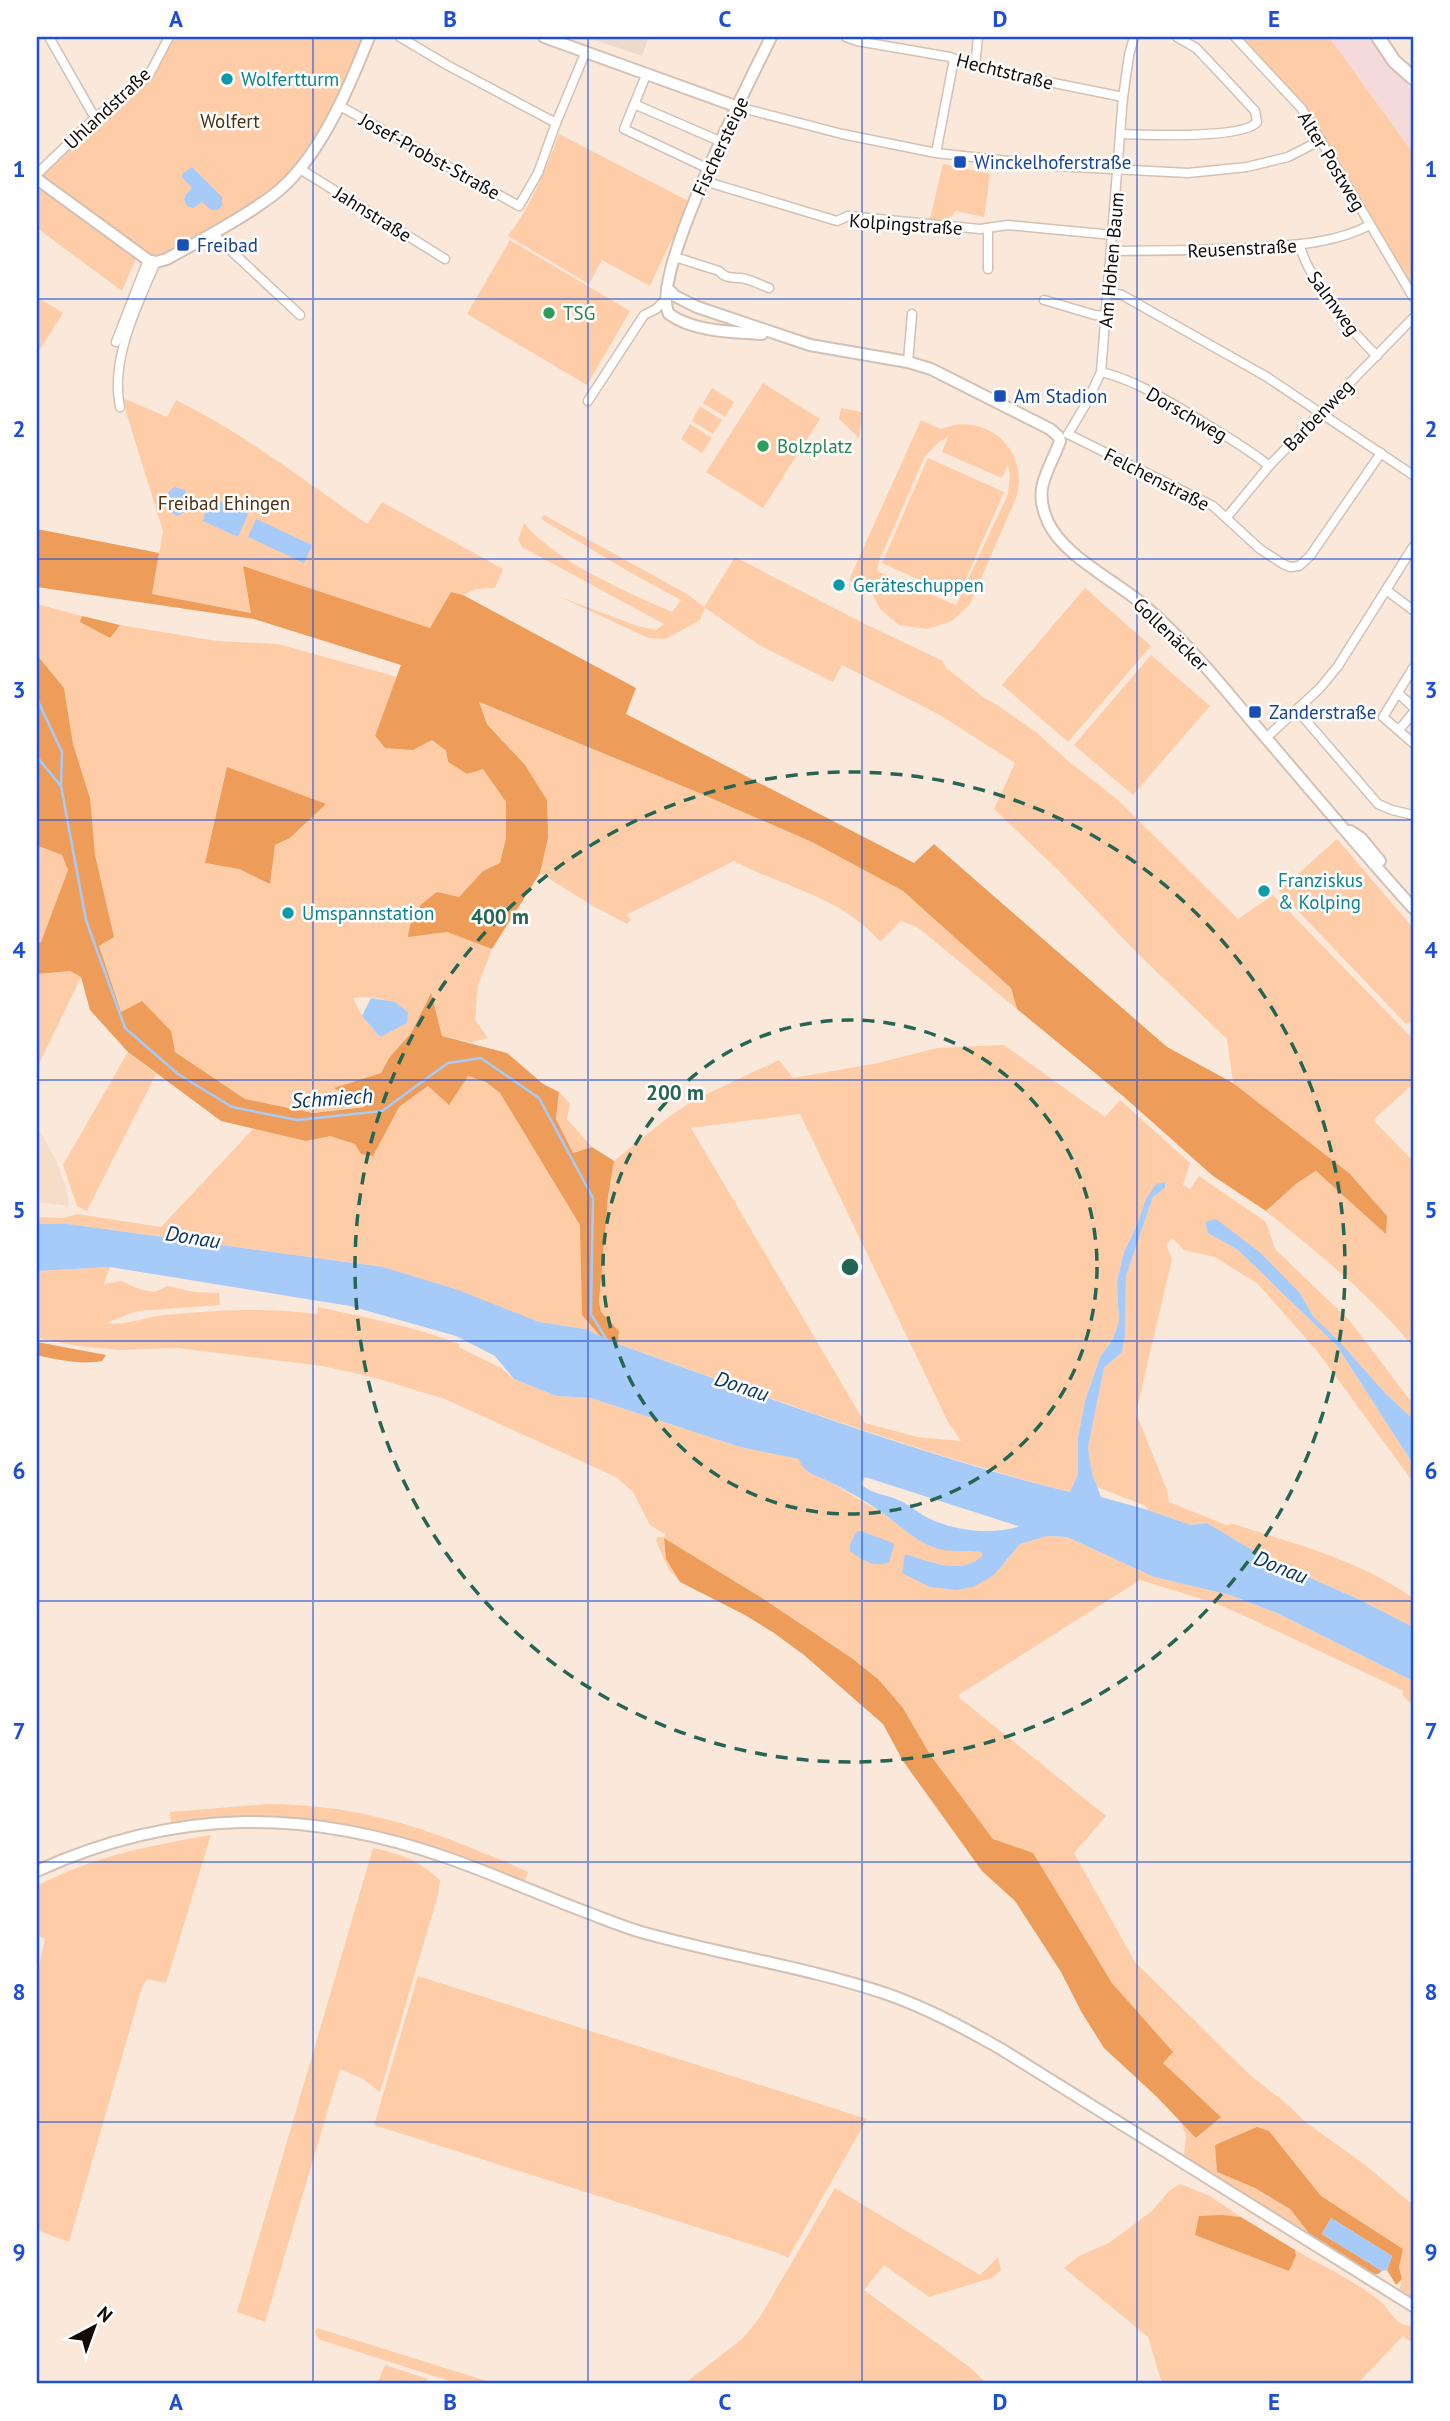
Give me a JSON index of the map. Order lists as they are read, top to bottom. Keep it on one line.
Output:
{"streets":{"street":["Hechtstraße","Uhlandstraße","Fischersteige","Josef-Probst-Straße","Alter Postweg","Jahnstraße","Kolpingstraße","Reusenstraße","Am Hohen Baum","Salmweg","Dorschweg","Barbenweg","Felchenstraße","Gollenäcker"]},"crossings":[["Hechtstraße","Am Hohen Baum"],["Fischersteige","Kolpingstraße"],["Alter Postweg","Reusenstraße"],["Kolpingstraße","Am Hohen Baum"],["Reusenstraße","Am Hohen Baum"],["Reusenstraße","Salmweg"],["Am Hohen Baum","Dorschweg"],["Am Hohen Baum","Felchenstraße"],["Am Hohen Baum","Gollenäcker"],["Salmweg","Barbenweg"],["Dorschweg","Barbenweg"],["Barbenweg","Felchenstraße"],["Felchenstraße","Gollenäcker"]],"water":["Schmiech","Donau"],"parks":["Wolfert","Freibad Ehingen"],"places":{"other":["Wolfertturm","TSG","Bolzplatz","Geräteschuppen","Franziskus & Kolping","Umspannstation"],"transit":["Winckelhoferstraße","Freibad","Am Stadion","Zanderstraße"]},"north":"top right","grid":{"columns":["A","B","C","D","E"],"rows":["1","2","3","4","5","6","7","8","9"]},"rings":["400 m","200 m"]}
